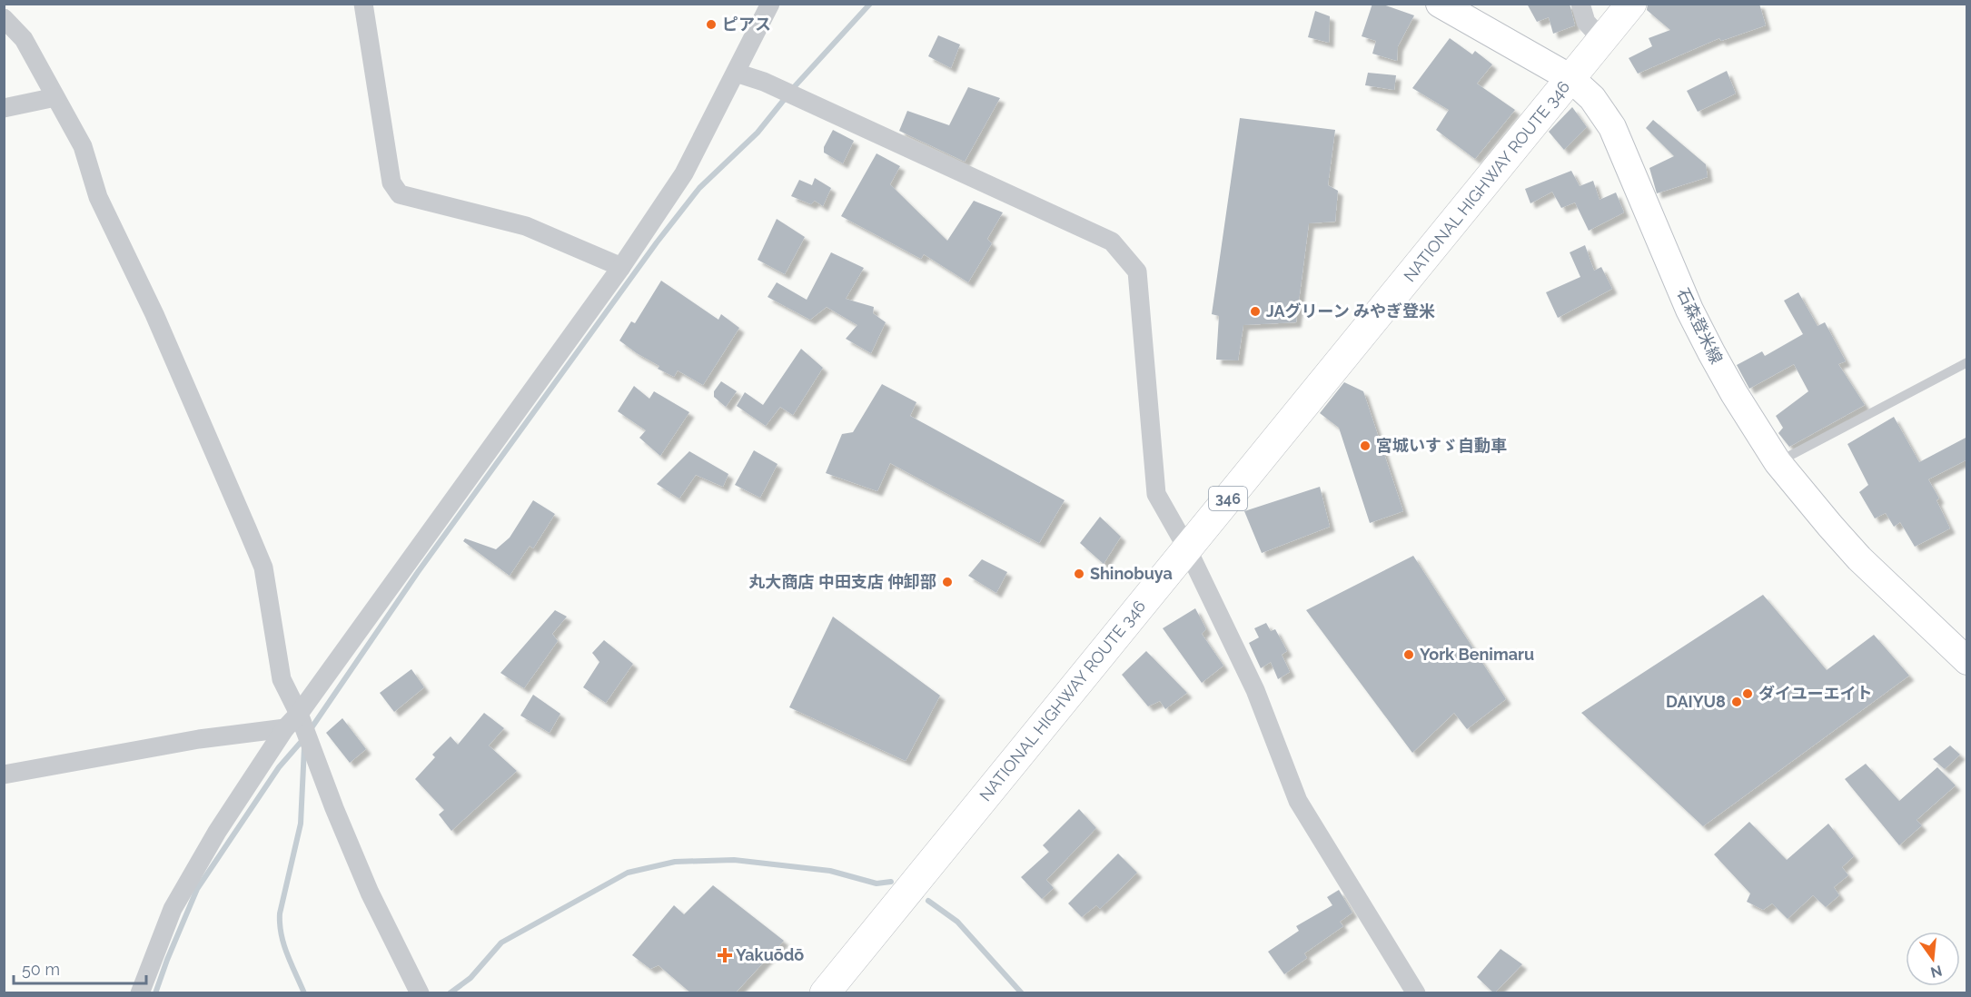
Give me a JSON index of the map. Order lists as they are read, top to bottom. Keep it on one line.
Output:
{"streets":{"highway":["NATIONAL HIGHWAY ROUTE 346","346"],"main road":["石森登米線"]},"crossings":[["NATIONAL HIGHWAY ROUTE 346","石森登米線"]],"places":{"other":["ピアス","JAグリーン みやぎ登米","宮城いすゞ自動車","Shinobuya","丸大商店 中田支店 仲卸部","York Benimaru","ダイユーエイト","DAIYU8"],"health":["Yakuōdō"]},"scale_bar":"50 m","north":"bottom"}
